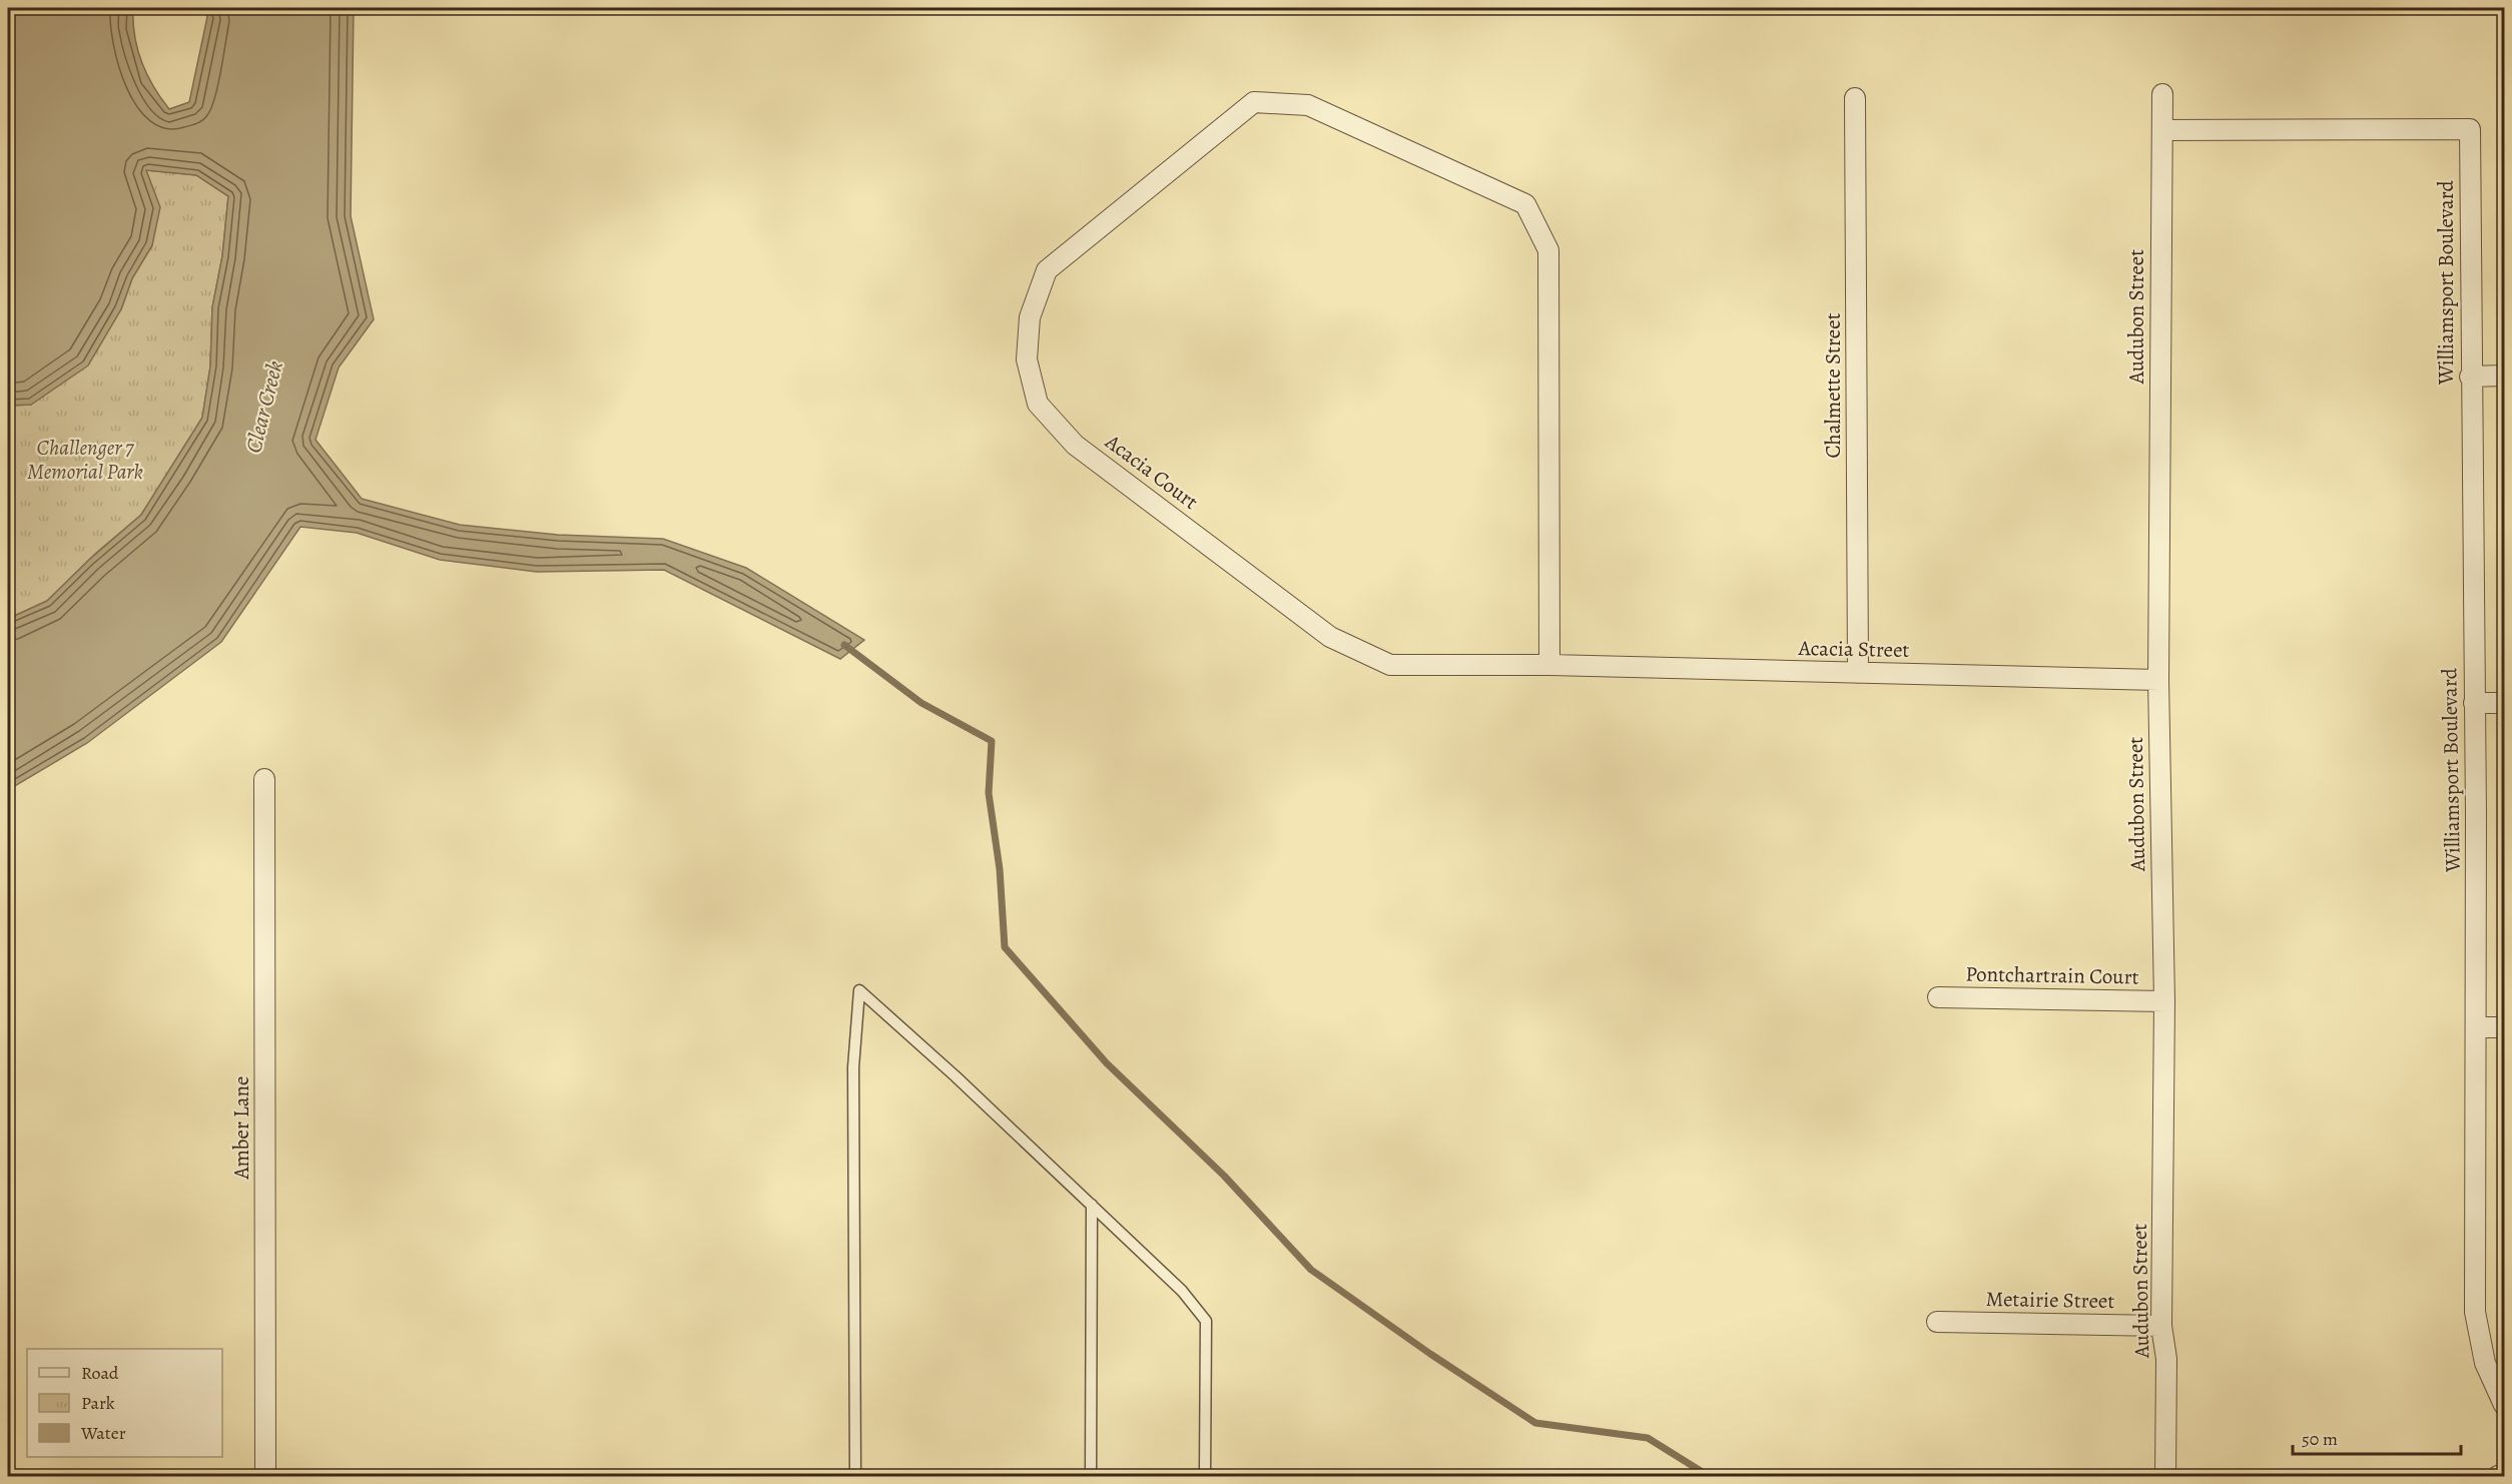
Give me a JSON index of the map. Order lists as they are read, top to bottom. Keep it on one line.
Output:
{"streets":{"street":["Williamsport Boulevard","Audubon Street","Chalmette Street","Acacia Court","Acacia Street","Pontchartrain Court","Amber Lane","Metairie Street"]},"crossings":[["Williamsport Boulevard","Audubon Street"],["Audubon Street","Acacia Street"],["Audubon Street","Pontchartrain Court"],["Audubon Street","Metairie Street"],["Chalmette Street","Acacia Street"],["Acacia Court","Acacia Street"]],"water":["Clear Creek"],"parks":["Challenger 7 Memorial Park"],"legend":["Road","Park","Water"],"scale_bar":"50 m"}
